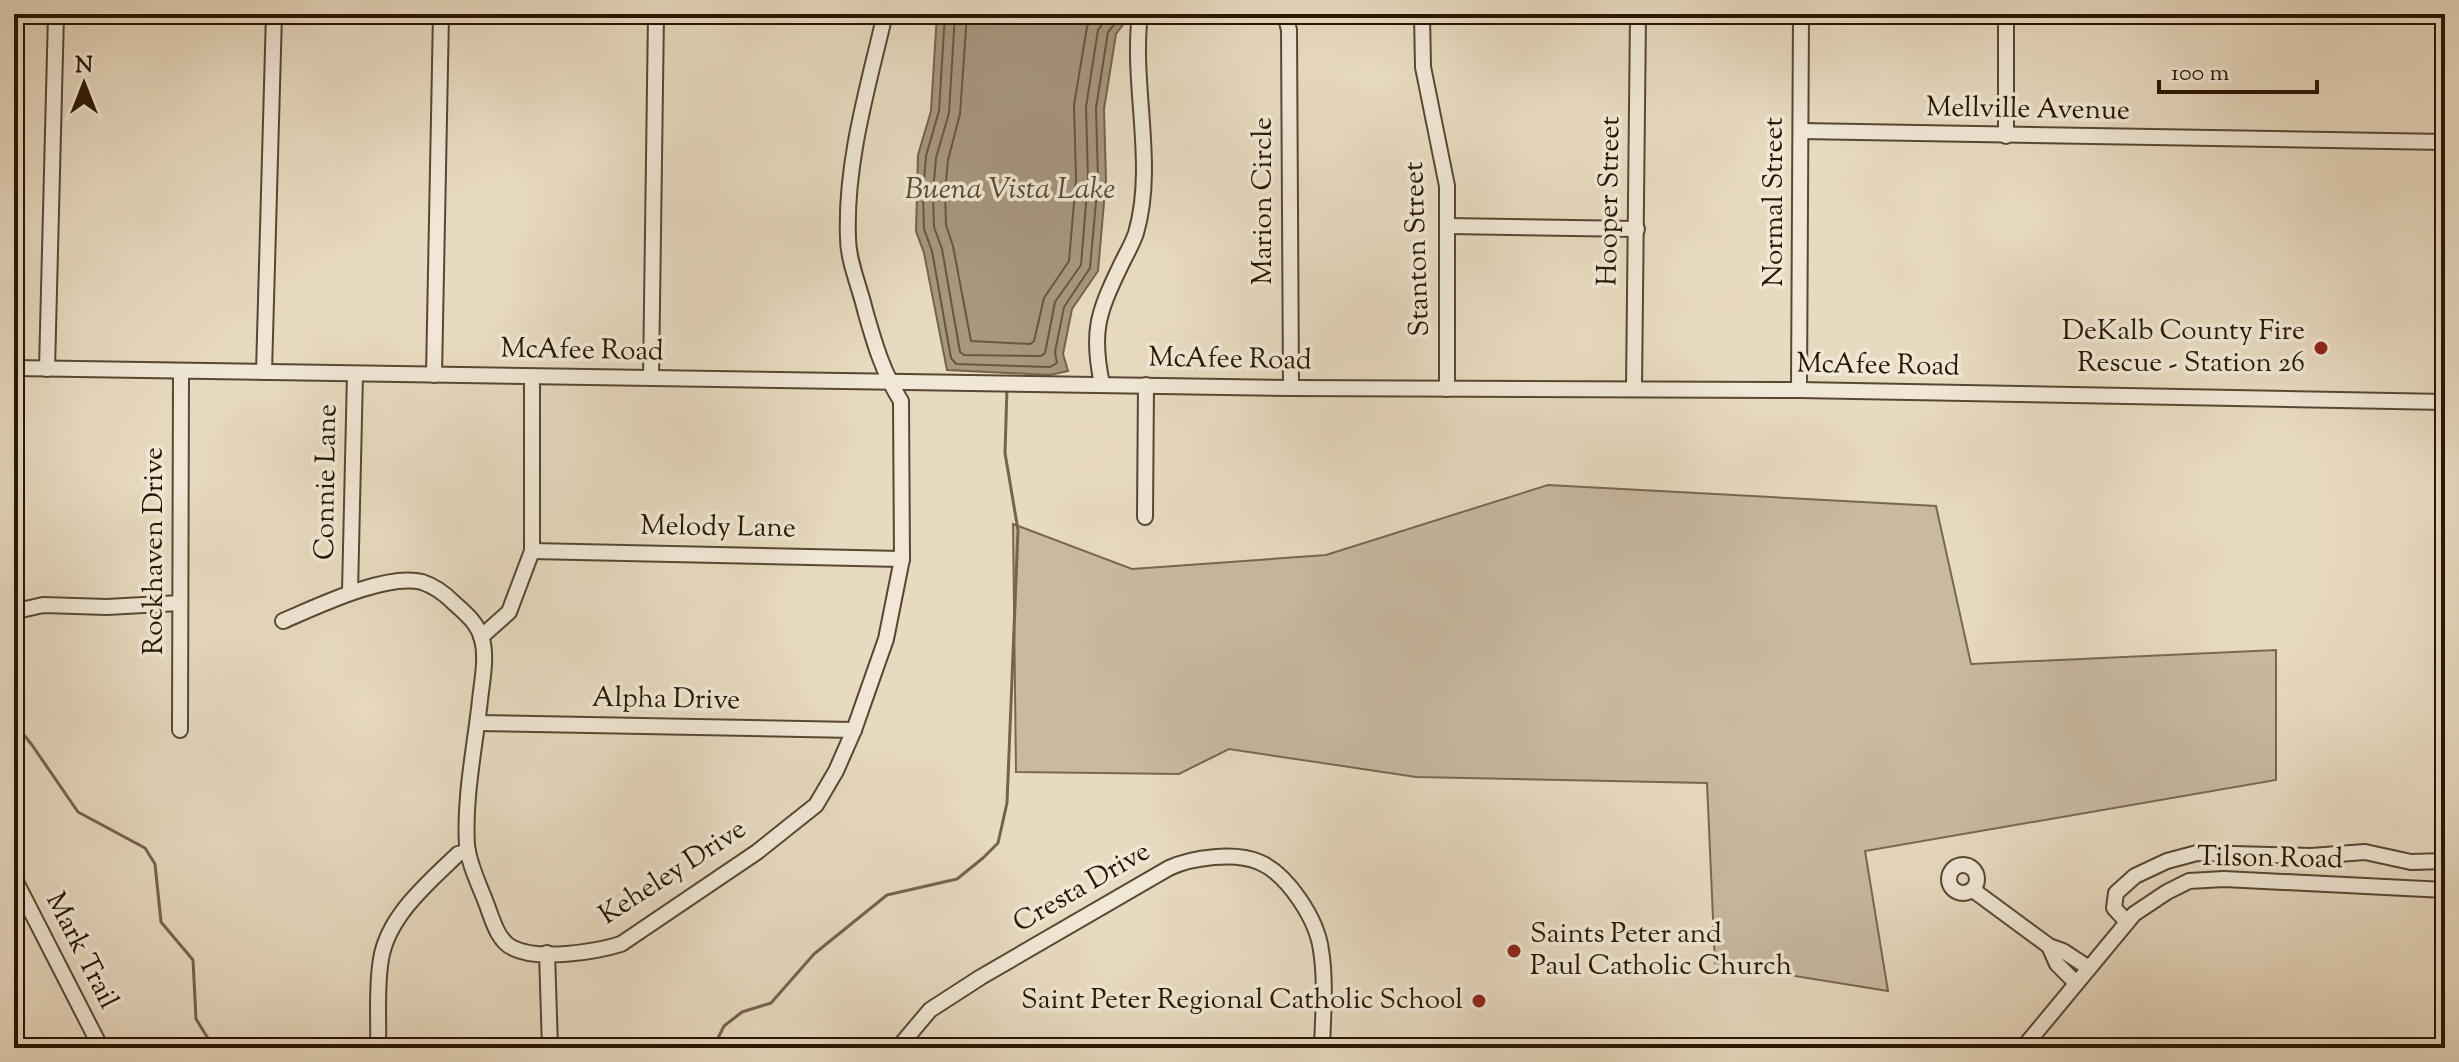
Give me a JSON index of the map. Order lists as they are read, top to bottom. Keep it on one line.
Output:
{"streets":{"street":["Mellville Avenue","Marion Circle","Hooper Street","Normal Street","Stanton Street","McAfee Road","Connie Lane","Melody Lane","Rockhaven Drive","Alpha Drive","Tilson Road","Keheley Drive","Cresta Drive","Mark Trail"]},"crossings":[["Mellville Avenue","Normal Street"],["Marion Circle","McAfee Road"],["Hooper Street","McAfee Road"],["Normal Street","McAfee Road"],["Stanton Street","McAfee Road"],["McAfee Road","Connie Lane"],["McAfee Road","Rockhaven Drive"],["McAfee Road","Keheley Drive"],["Melody Lane","Keheley Drive"],["Alpha Drive","Keheley Drive"]],"water":["Buena Vista Lake"],"places":["DeKalb County Fire Rescue - Station 26","Saints Peter and Paul Catholic Church","Saint Peter Regional Catholic School"],"scale_bar":"100 m","north":"top"}
